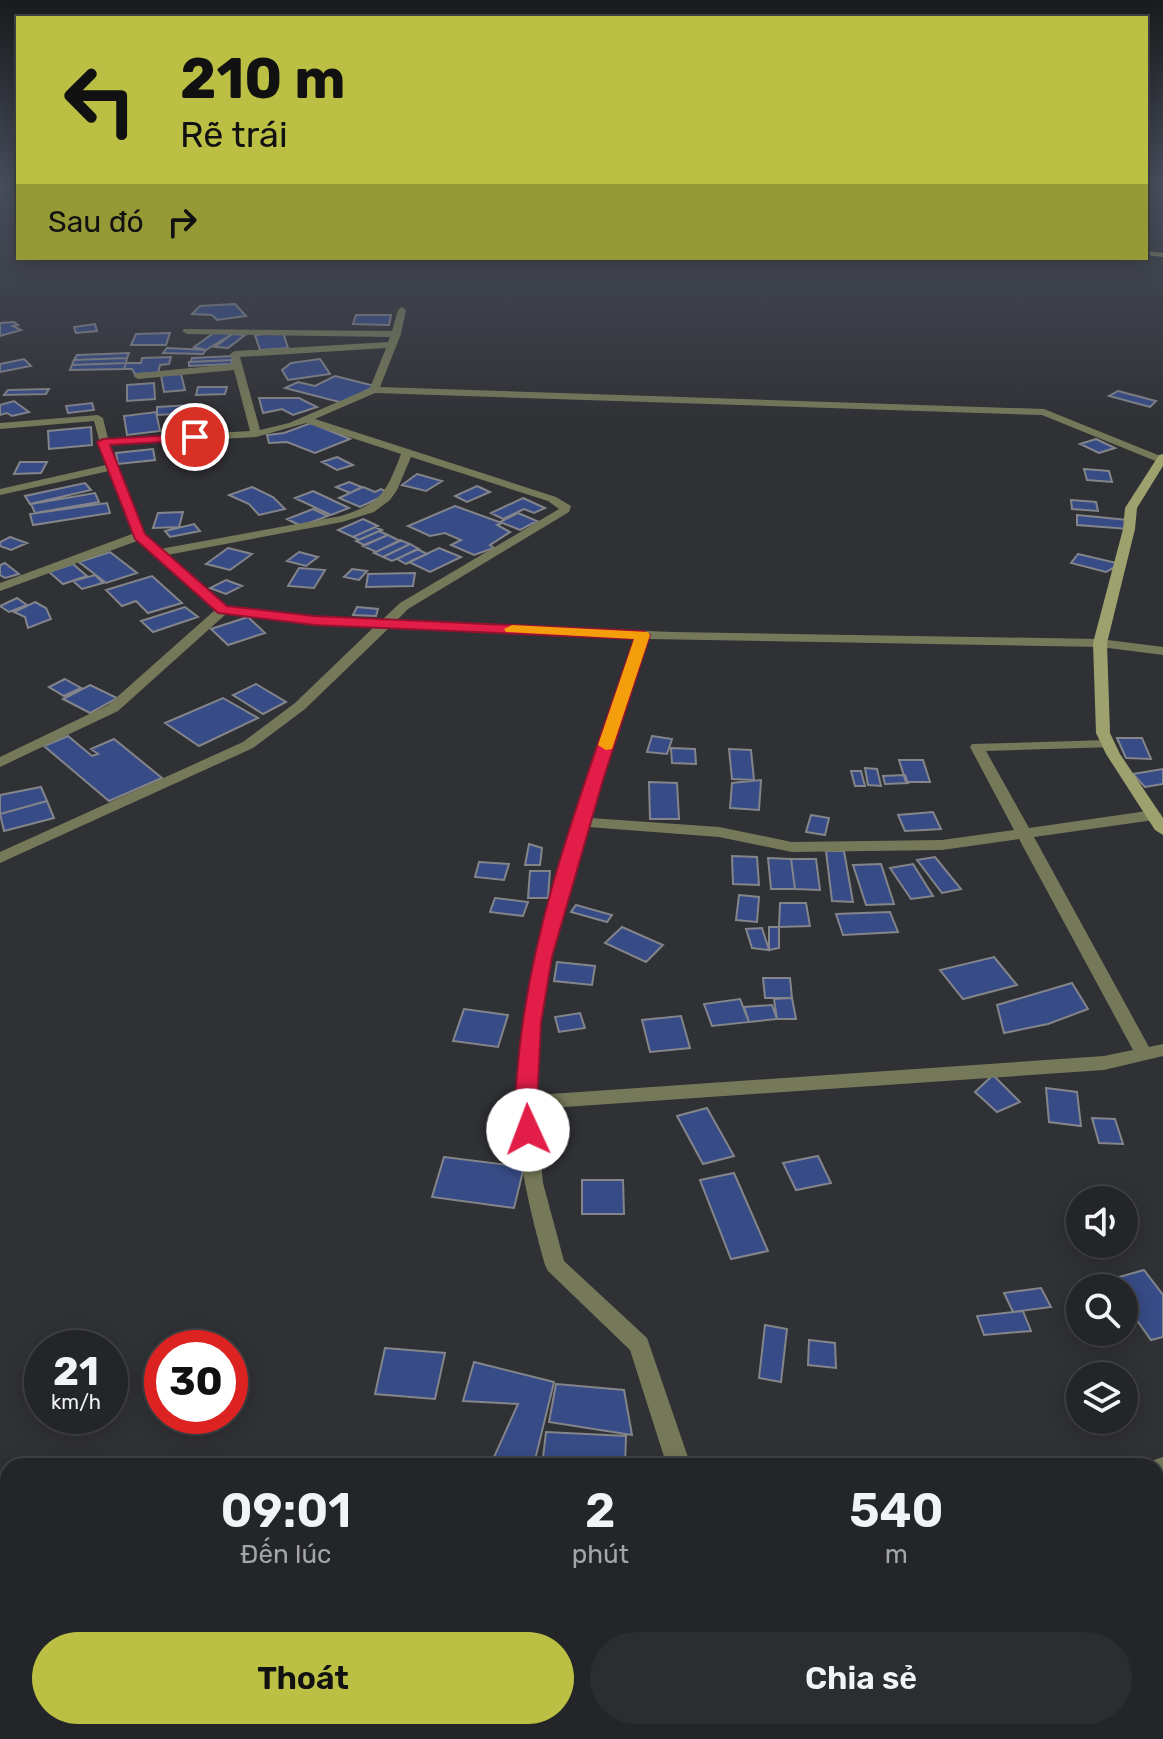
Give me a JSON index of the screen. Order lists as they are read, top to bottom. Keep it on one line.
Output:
{"page":{"turn":["210 m","Rẽ trái"],"then":"Sau đó","speed":"21 km/h","limit":"30","eta":["09:01","Đến lúc","2","phút","540","m"],"buttons":["Thoát","Chia sẻ"]}}
